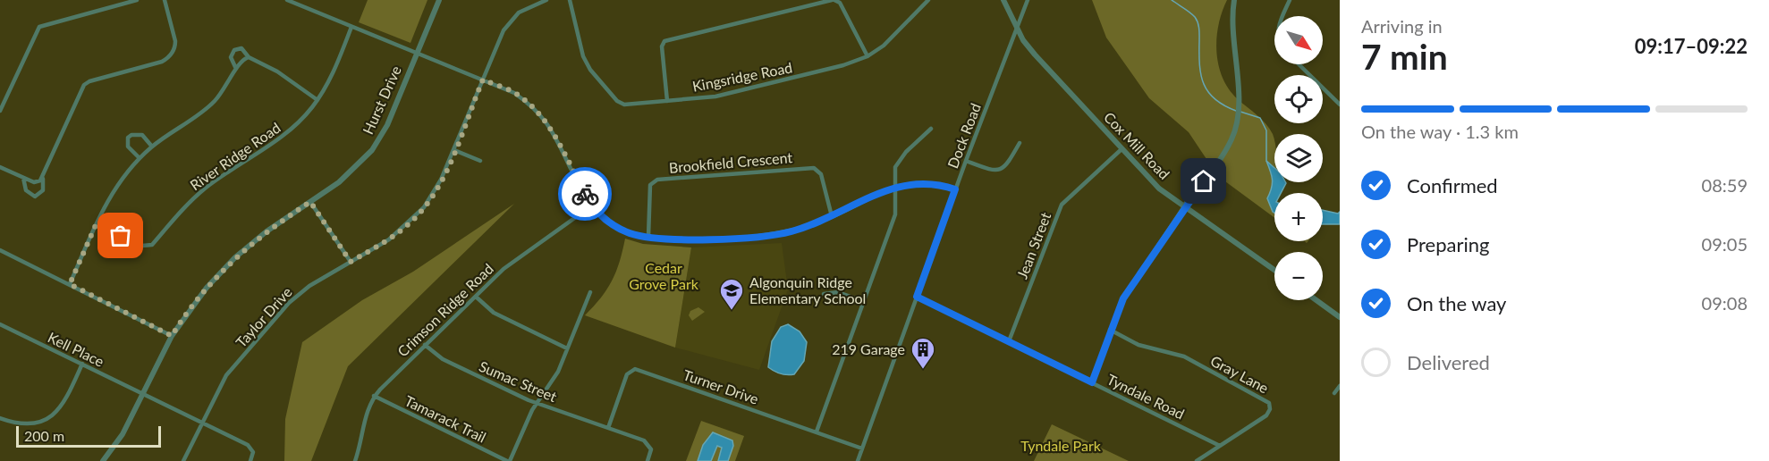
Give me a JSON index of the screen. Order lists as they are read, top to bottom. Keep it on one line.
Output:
{"streets":{"street":["Kingsridge Road","Hurst Drive","Dock Road","Cox Mill Road","River Ridge Road","Brookfield Crescent","Jean Street","Crimson Ridge Road","Taylor Drive","Kell Place","Gray Lane","Sumac Street","Turner Drive","Tyndale Road","Tamarack Trail"]},"crossings":[["Hurst Drive","Kell Place"],["Dock Road","Cox Mill Road"],["Dock Road","Turner Drive"],["Dock Road","Tyndale Road"],["Cox Mill Road","Jean Street"],["Jean Street","Tyndale Road"],["Crimson Ridge Road","Sumac Street"],["Crimson Ridge Road","Tamarack Trail"],["Taylor Drive","Kell Place"],["Gray Lane","Tyndale Road"],["Sumac Street","Turner Drive"]],"parks":["Cedar Grove Park","Tyndale Park"],"places":{"school or university":["Algonquin Ridge Elementary School"],"building":["219 Garage"]},"scale_bar":"200 m","north":"bottom right","page":{"heading":["7 min","Arriving in","09:17–09:22"],"map_buttons":["+","−"],"bar":"On the way · 1.3 km","list":[["Confirmed","08:59"],["Preparing","09:05"],["On the way","09:08"],"Delivered"],"scale":"200 m"}}
